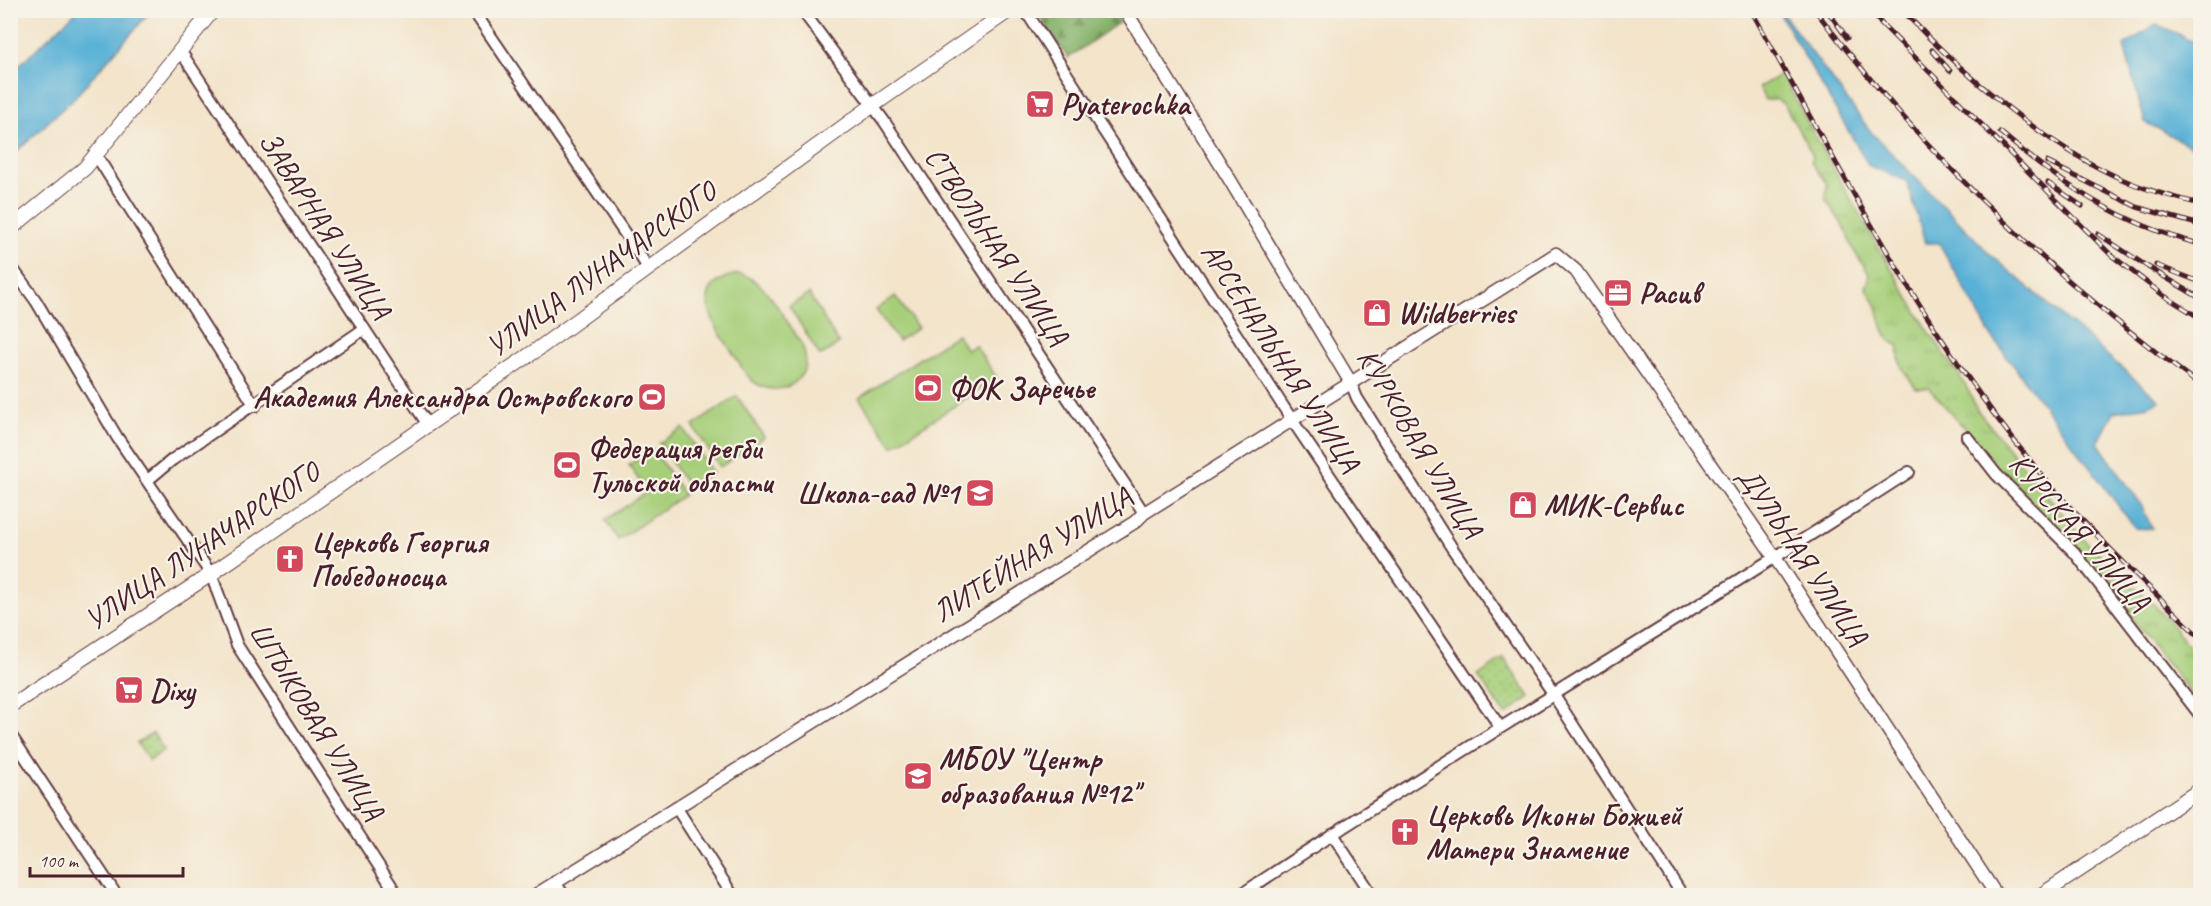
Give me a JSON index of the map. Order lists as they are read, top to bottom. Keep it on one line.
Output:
{"streets":{"main road":["УЛИЦА ЛУНАЧАРСКОГО"],"street":["ЗАВАРНАЯ УЛИЦА","СТВОЛЬНАЯ УЛИЦА","АРСЕНАЛЬНАЯ УЛИЦА","КУРКОВАЯ УЛИЦА","КУРСКАЯ УЛИЦА","ЛИТЕЙНАЯ УЛИЦА","ДУЛЬНАЯ УЛИЦА","ШТЫКОВАЯ УЛИЦА"]},"crossings":[["ЗАВАРНАЯ УЛИЦА","УЛИЦА ЛУНАЧАРСКОГО"],["СТВОЛЬНАЯ УЛИЦА","УЛИЦА ЛУНАЧАРСКОГО"],["СТВОЛЬНАЯ УЛИЦА","ЛИТЕЙНАЯ УЛИЦА"],["УЛИЦА ЛУНАЧАРСКОГО","ШТЫКОВАЯ УЛИЦА"],["АРСЕНАЛЬНАЯ УЛИЦА","ЛИТЕЙНАЯ УЛИЦА"],["КУРКОВАЯ УЛИЦА","ЛИТЕЙНАЯ УЛИЦА"],["ЛИТЕЙНАЯ УЛИЦА","ДУЛЬНАЯ УЛИЦА"]],"places":{"supermarket":["Pyaterochka","Dixy"],"office":["Расив"],"shop":["Wildberries","МИК-Сервис"],"sports":["ФОК Заречье","Академия Александра Островского","Федерация регби Тульской области"],"school or university":["Школа-сад №1","МБОУ \"Центр образования №12\""],"church":["Церковь Георгия Победоносца","Церковь Иконы Божией Матери Знамение"]},"scale_bar":"100 m"}
